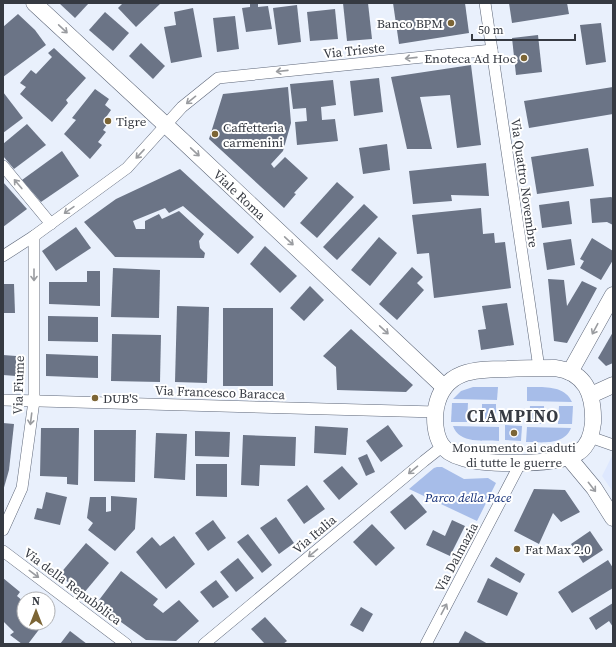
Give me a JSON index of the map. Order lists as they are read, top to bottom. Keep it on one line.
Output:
{"streets":{"street":["Via Trieste","Via Quattro Novembre","Viale Roma","Via Fiume","Via Francesco Baracca","Via Italia","Via Dalmazia","Via della Repubblica"]},"crossings":[["Via Trieste","Via Quattro Novembre"],["Via Trieste","Viale Roma"],["Via Quattro Novembre","Viale Roma"],["Via Quattro Novembre","Via Francesco Baracca"],["Via Quattro Novembre","Via Italia"],["Via Quattro Novembre","Via Dalmazia"],["Viale Roma","Via Francesco Baracca"],["Viale Roma","Via Italia"],["Viale Roma","Via Dalmazia"],["Via Fiume","Via Francesco Baracca"],["Via Francesco Baracca","Via Italia"],["Via Francesco Baracca","Via Dalmazia"],["Via Italia","Via Dalmazia"]],"one_way":["Via Trieste","Viale Roma","Via Fiume","Via Italia","Via Dalmazia","Via della Repubblica"],"districts":["CIAMPINO"],"parks":["Parco della Pace"],"places":["Banco BPM","Enoteca Ad Hoc","Tigre","Caffetteria carmenini","DUB'S","Monumento ai caduti di tutte le guerre","Fat Max 2.0"],"scale_bar":"50 m","north":"top"}
